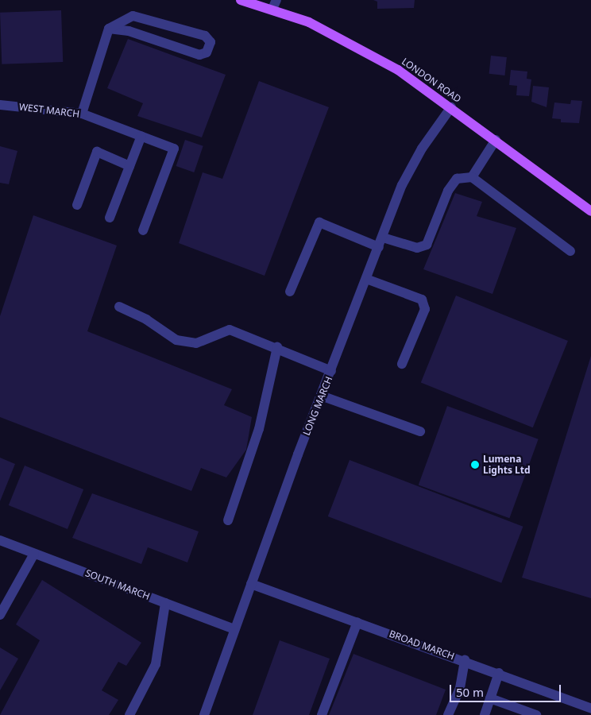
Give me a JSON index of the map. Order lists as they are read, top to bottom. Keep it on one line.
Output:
{"streets":{"main road":["LONDON ROAD"],"street":["WEST MARCH","LONG MARCH","SOUTH MARCH","BROAD MARCH"]},"crossings":[["LONDON ROAD","LONG MARCH"],["LONG MARCH","SOUTH MARCH"],["LONG MARCH","BROAD MARCH"]],"places":["Lumena Lights Ltd"],"scale_bar":"50 m"}
